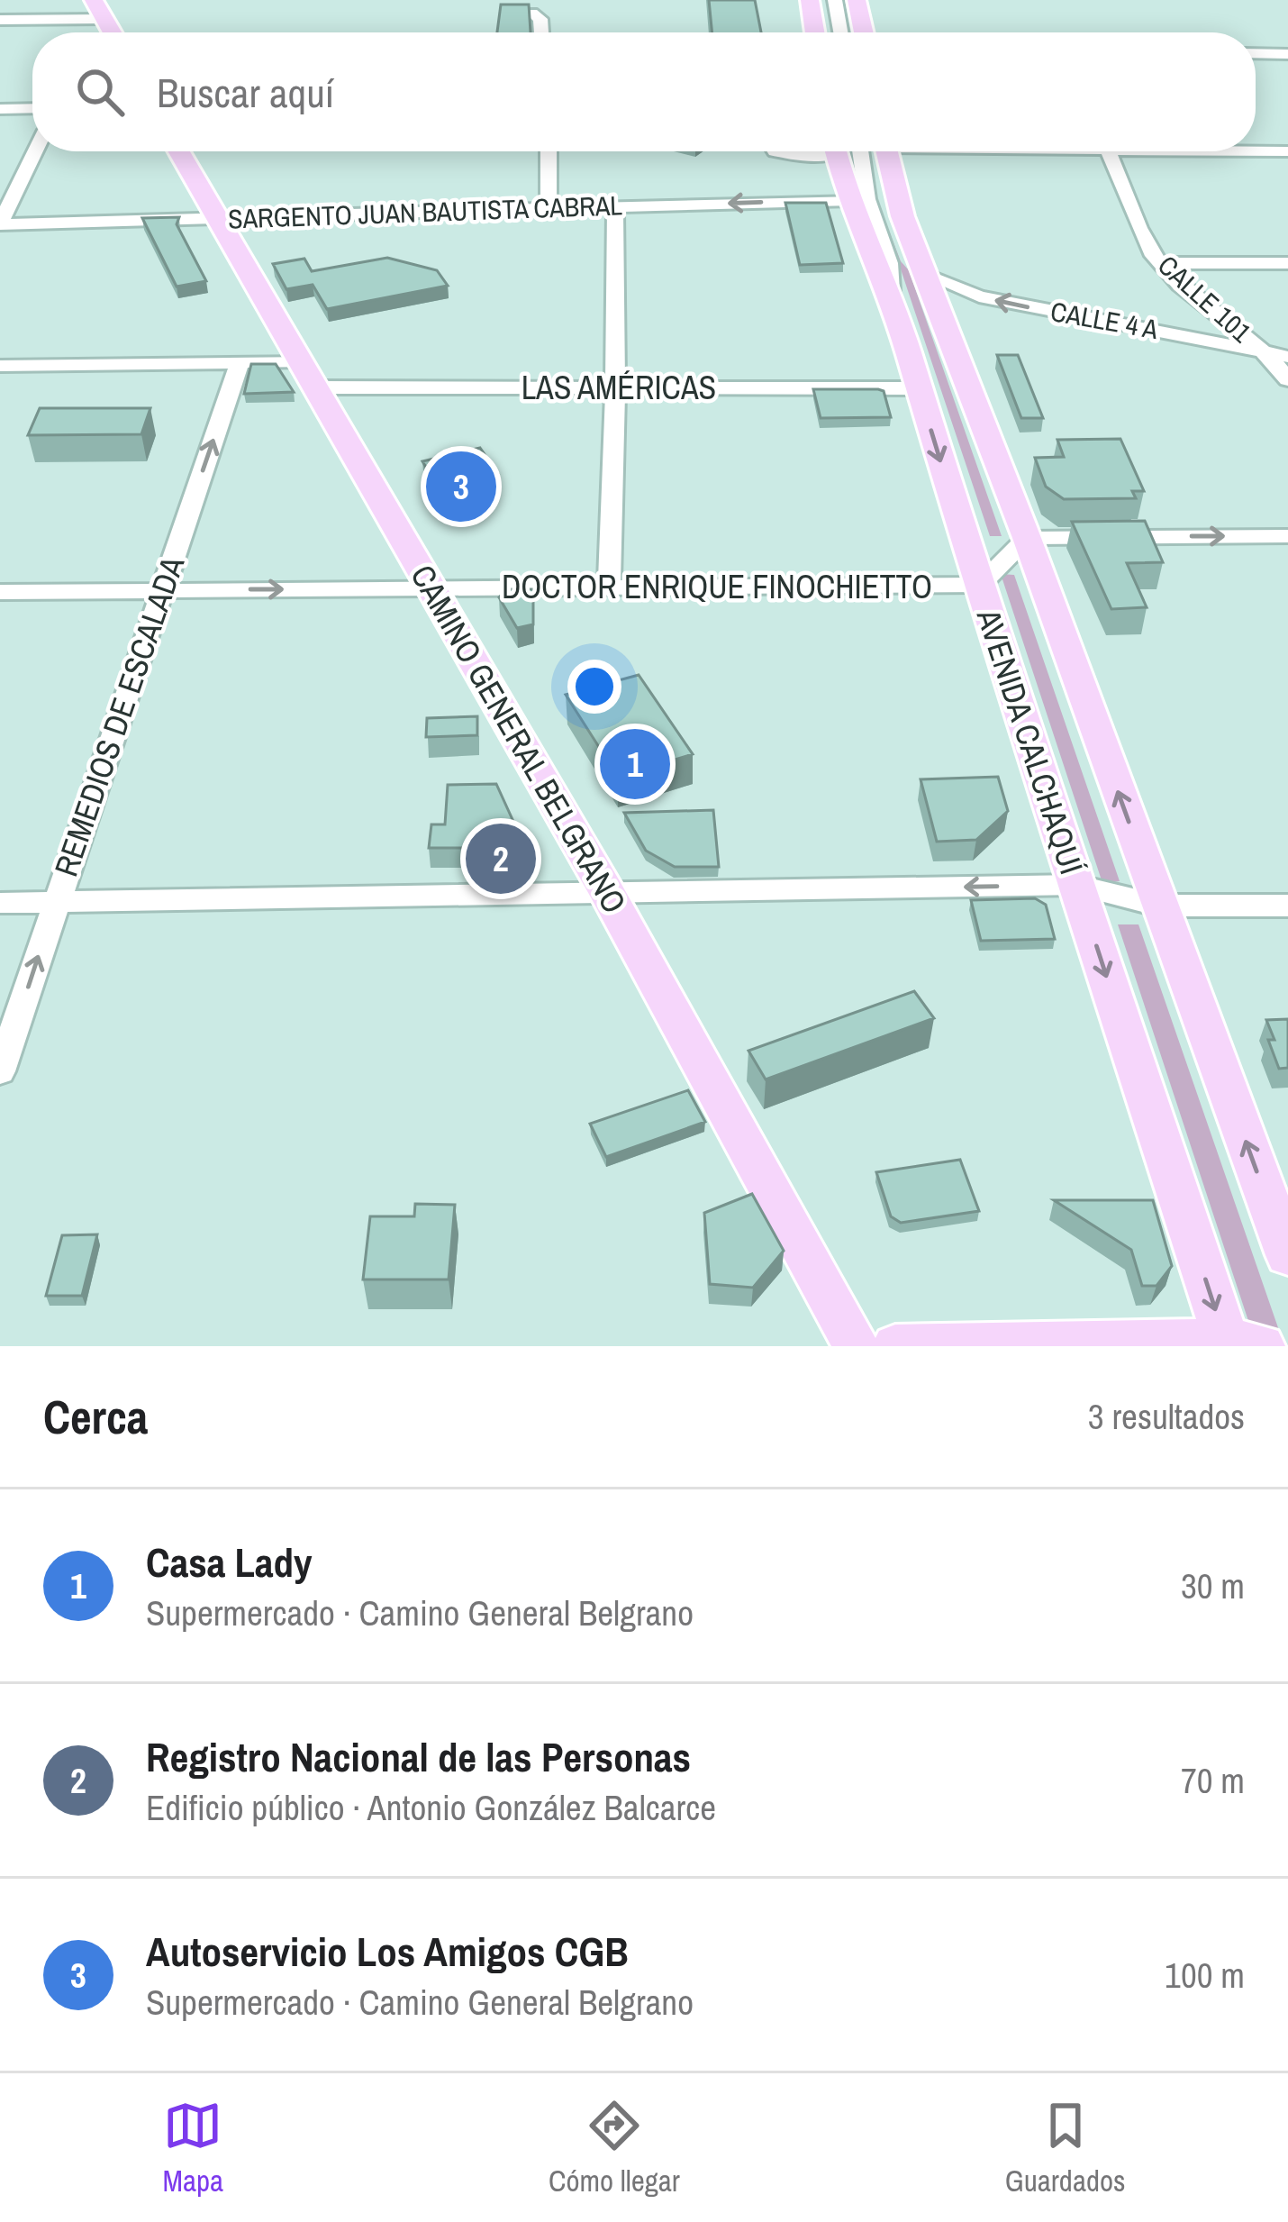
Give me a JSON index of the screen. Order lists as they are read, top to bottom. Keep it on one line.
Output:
{"streets":{"main road":["CAMINO GENERAL BELGRANO","AVENIDA CALCHAQUÍ"],"street":["SARGENTO JUAN BAUTISTA CABRAL","CALLE 101","CALLE 4 A","LAS AMÉRICAS","DOCTOR ENRIQUE FINOCHIETTO","REMEDIOS DE ESCALADA"]},"crossings":[["SARGENTO JUAN BAUTISTA CABRAL","CAMINO GENERAL BELGRANO"],["SARGENTO JUAN BAUTISTA CABRAL","AVENIDA CALCHAQUÍ"],["CALLE 101","CALLE 4 A"],["CALLE 4 A","AVENIDA CALCHAQUÍ"],["LAS AMÉRICAS","CAMINO GENERAL BELGRANO"],["LAS AMÉRICAS","AVENIDA CALCHAQUÍ"],["DOCTOR ENRIQUE FINOCHIETTO","REMEDIOS DE ESCALADA"],["DOCTOR ENRIQUE FINOCHIETTO","CAMINO GENERAL BELGRANO"],["DOCTOR ENRIQUE FINOCHIETTO","AVENIDA CALCHAQUÍ"]],"one_way":["REMEDIOS DE ESCALADA"],"page":{"search":"Buscar aquí","pins":["3","1","2"],"heading":["Cerca","3 resultados"],"list":[{"mark":"1","name":"Casa Lady","note":"Supermercado · Camino General Belgrano","value":"30 m"},{"mark":"2","name":"Registro Nacional de las Personas","note":"Edificio público · Antonio González Balcarce","value":"70 m"},{"mark":"3","name":"Autoservicio Los Amigos CGB","note":"Supermercado · Camino General Belgrano","value":"100 m"}],"nav":["Mapa","Cómo llegar","Guardados"]}}
